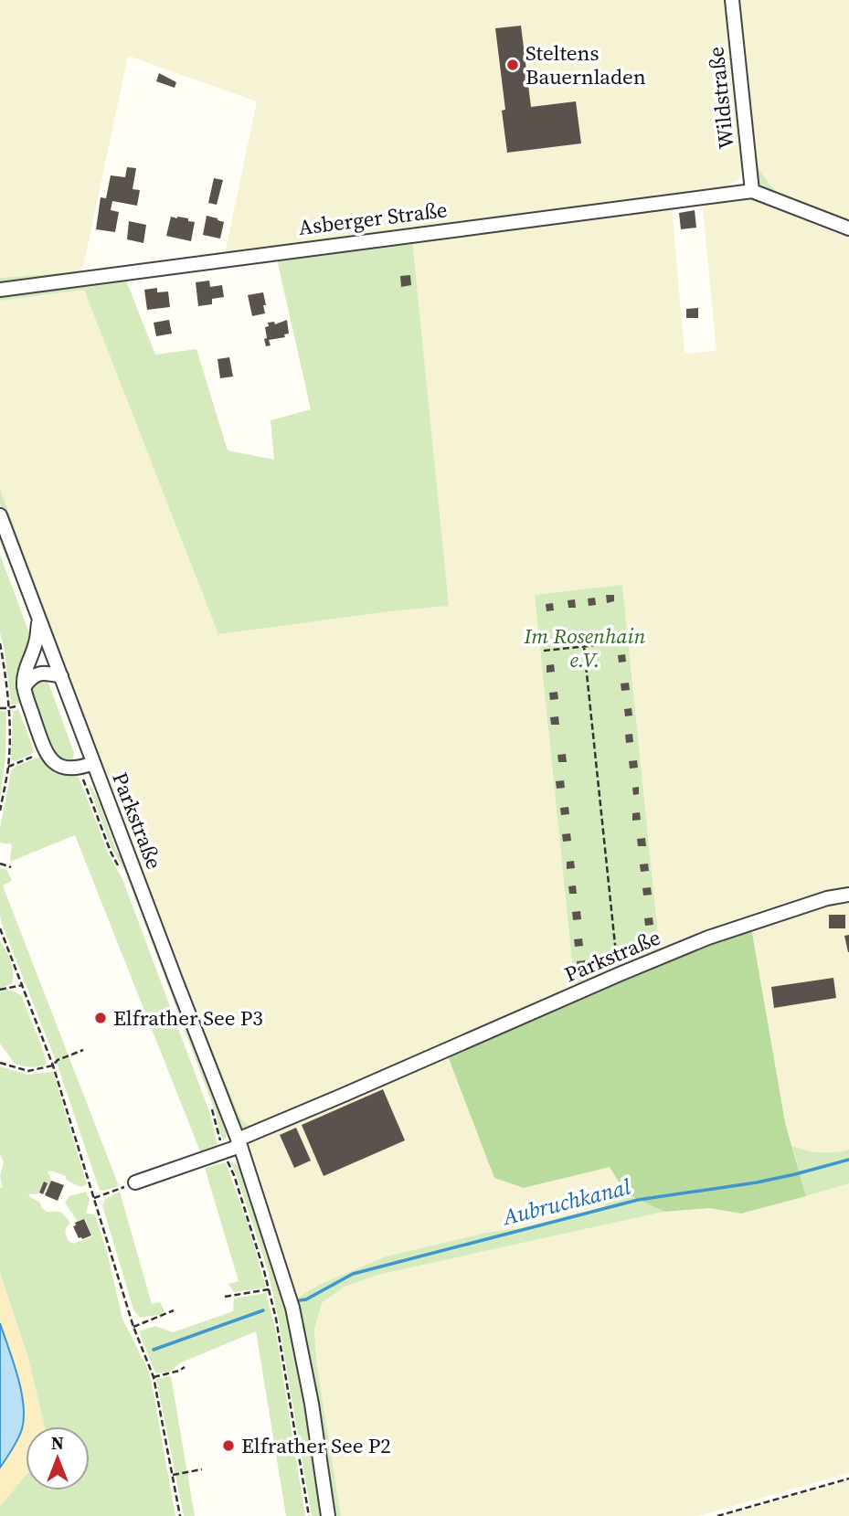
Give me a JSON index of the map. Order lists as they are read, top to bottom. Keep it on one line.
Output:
{"streets":{"street":["Wildstraße","Asberger Straße","Parkstraße"]},"crossings":[["Wildstraße","Asberger Straße"]],"water":["Aubruchkanal"],"parks":["Im Rosenhain e.V."],"places":["Steltens Bauernladen","Elfrather See P3","Elfrather See P2"],"north":"top"}
